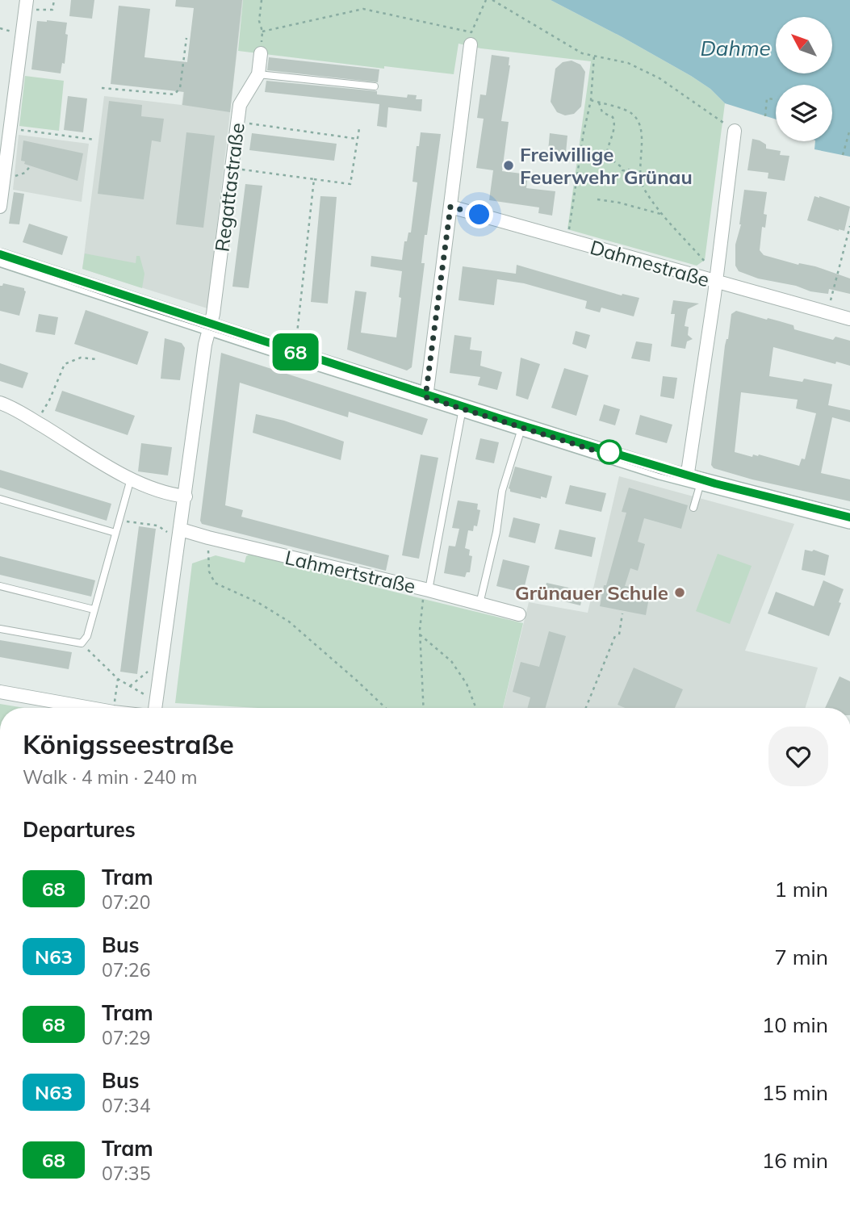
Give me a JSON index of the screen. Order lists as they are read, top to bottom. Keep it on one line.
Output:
{"streets":{"street":["Regattastraße","Dahmestraße","Lahmertstraße"]},"water":["Dahme"],"places":["Freiwillige Feuerwehr Grünau","Grünauer Schule"],"lines":["tram line 68"],"north":"top left","page":{"on_map":"68","heading":[["Königsseestraße","Walk · 4 min · 240 m"],"Departures"],"list":[{"mark":"68","name":"Tram","note":"07:20","value":"1 min"},{"mark":"N63","name":"Bus","note":"07:26","value":"7 min"},{"mark":"68","name":"Tram","note":"07:29","value":"10 min"},{"mark":"N63","name":"Bus","note":"07:34","value":"15 min"},{"mark":"68","name":"Tram","note":"07:35","value":"16 min"}]}}
